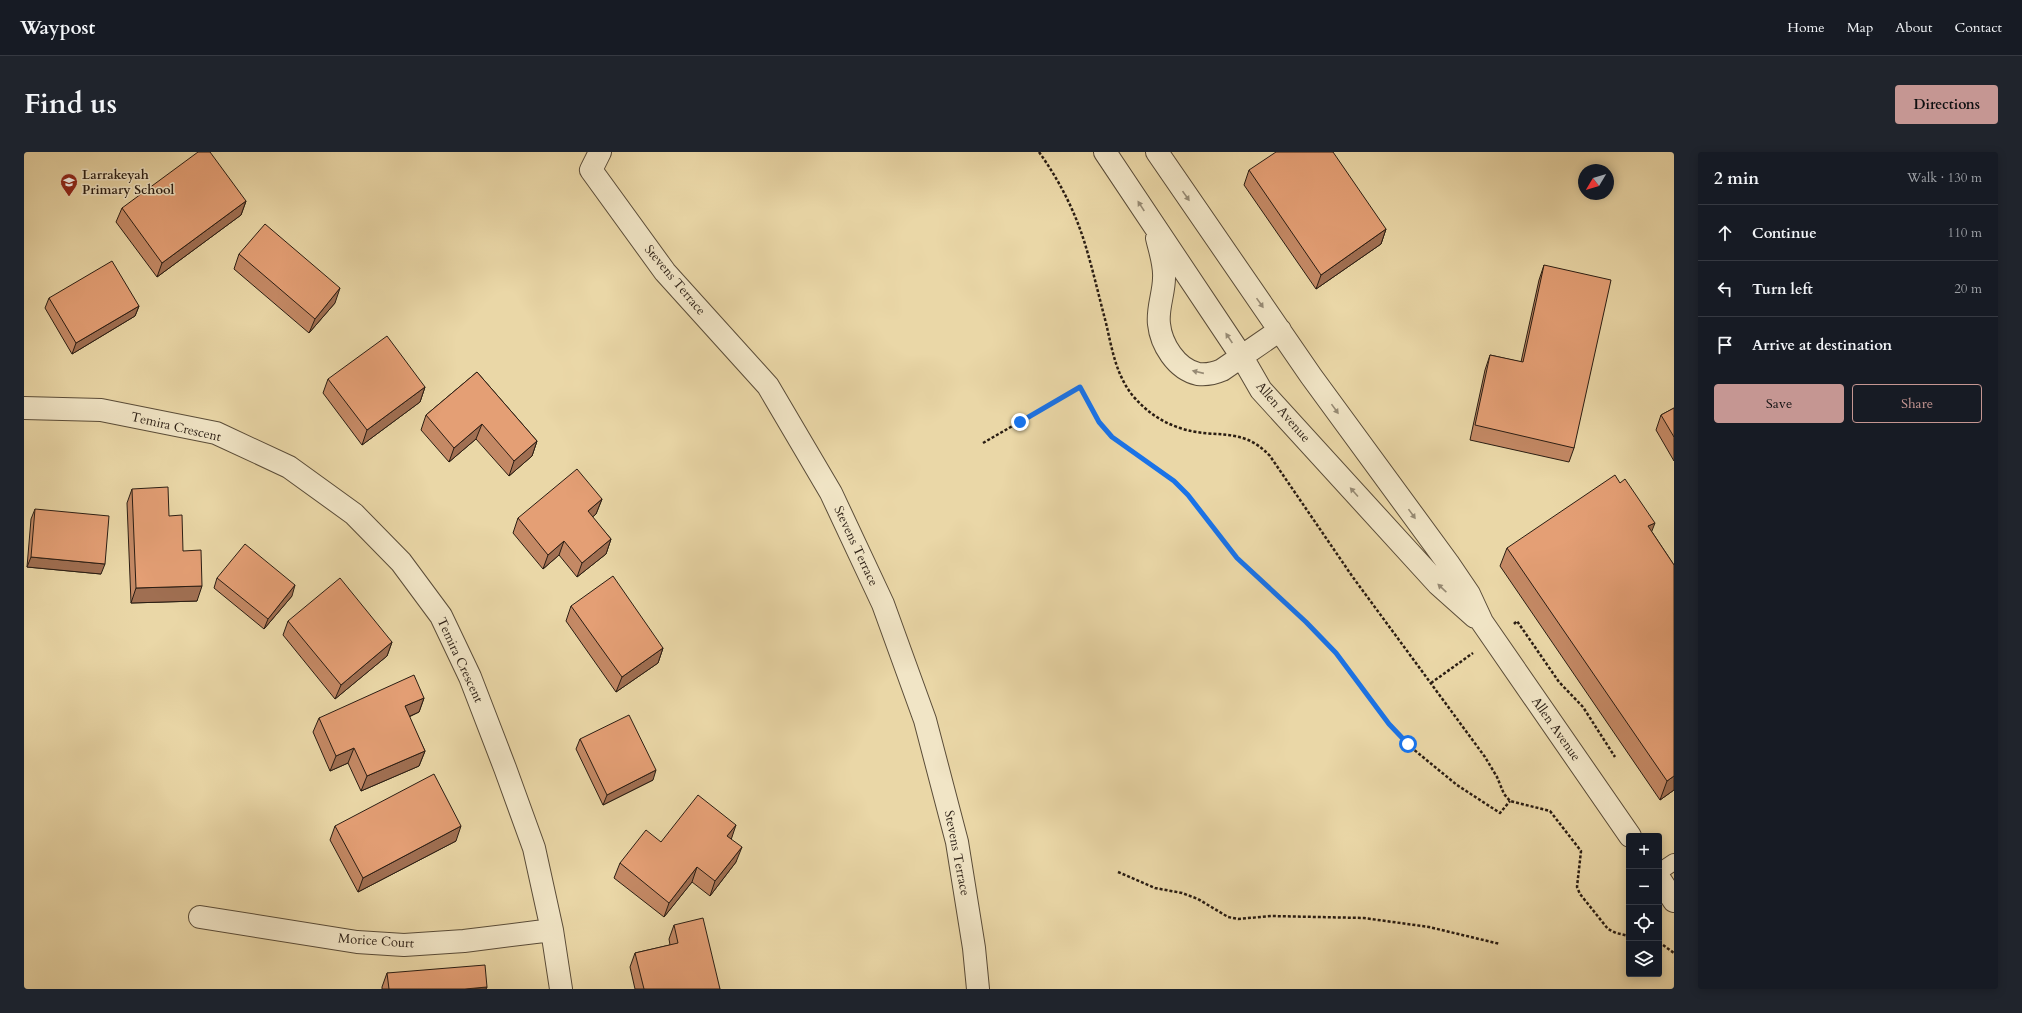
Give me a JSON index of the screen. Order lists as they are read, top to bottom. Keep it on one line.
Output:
{"streets":{"street":["Stevens Terrace","Allen Avenue","Temira Crescent","Morice Court"]},"crossings":[["Temira Crescent","Morice Court"]],"places":{"school or university":["Larrakeyah Primary School"]},"north":"bottom left","page":{"header":"Waypost","nav":["Home","Map","About","Contact"],"title":"Find us","buttons":["Directions",["Save","Share"]],"heading":["2 min","Walk · 130 m"],"list":[["Continue","110 m"],["Turn left","20 m"],"Arrive at destination"],"map_buttons":["+","−"]}}
